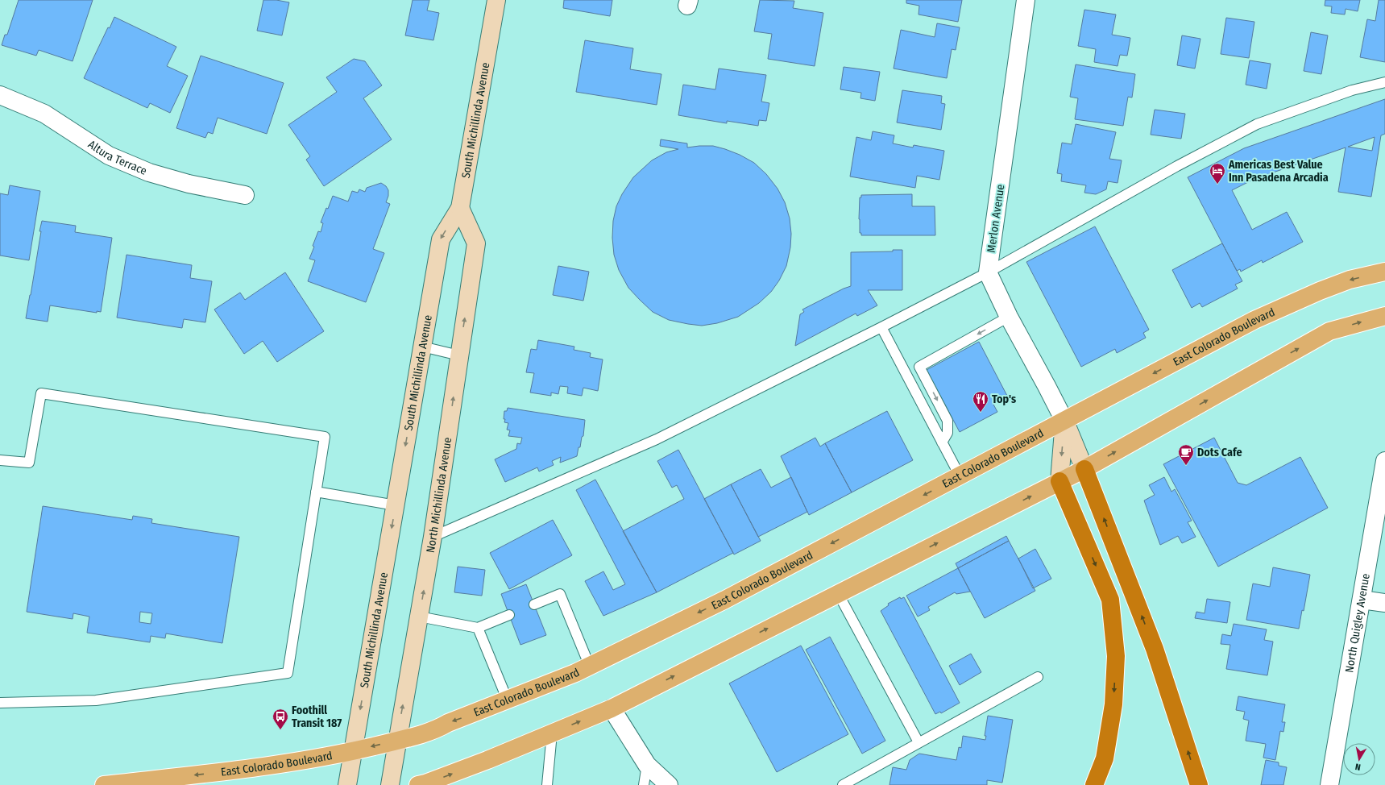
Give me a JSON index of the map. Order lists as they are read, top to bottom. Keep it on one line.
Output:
{"streets":{"main road":["South Michillinda Avenue","East Colorado Boulevard","North Michillinda Avenue"],"street":["Altura Terrace","Merlon Avenue","North Quigley Avenue"]},"crossings":[["South Michillinda Avenue","East Colorado Boulevard"],["South Michillinda Avenue","North Michillinda Avenue"],["East Colorado Boulevard","North Michillinda Avenue"]],"one_way":["South Michillinda Avenue","North Michillinda Avenue"],"places":{"hotel":["Americas Best Value Inn Pasadena Arcadia"],"restaurant":["Top's"],"cafe":["Dots Cafe"],"bus stop":["Foothill Transit 187"]},"north":"bottom"}
